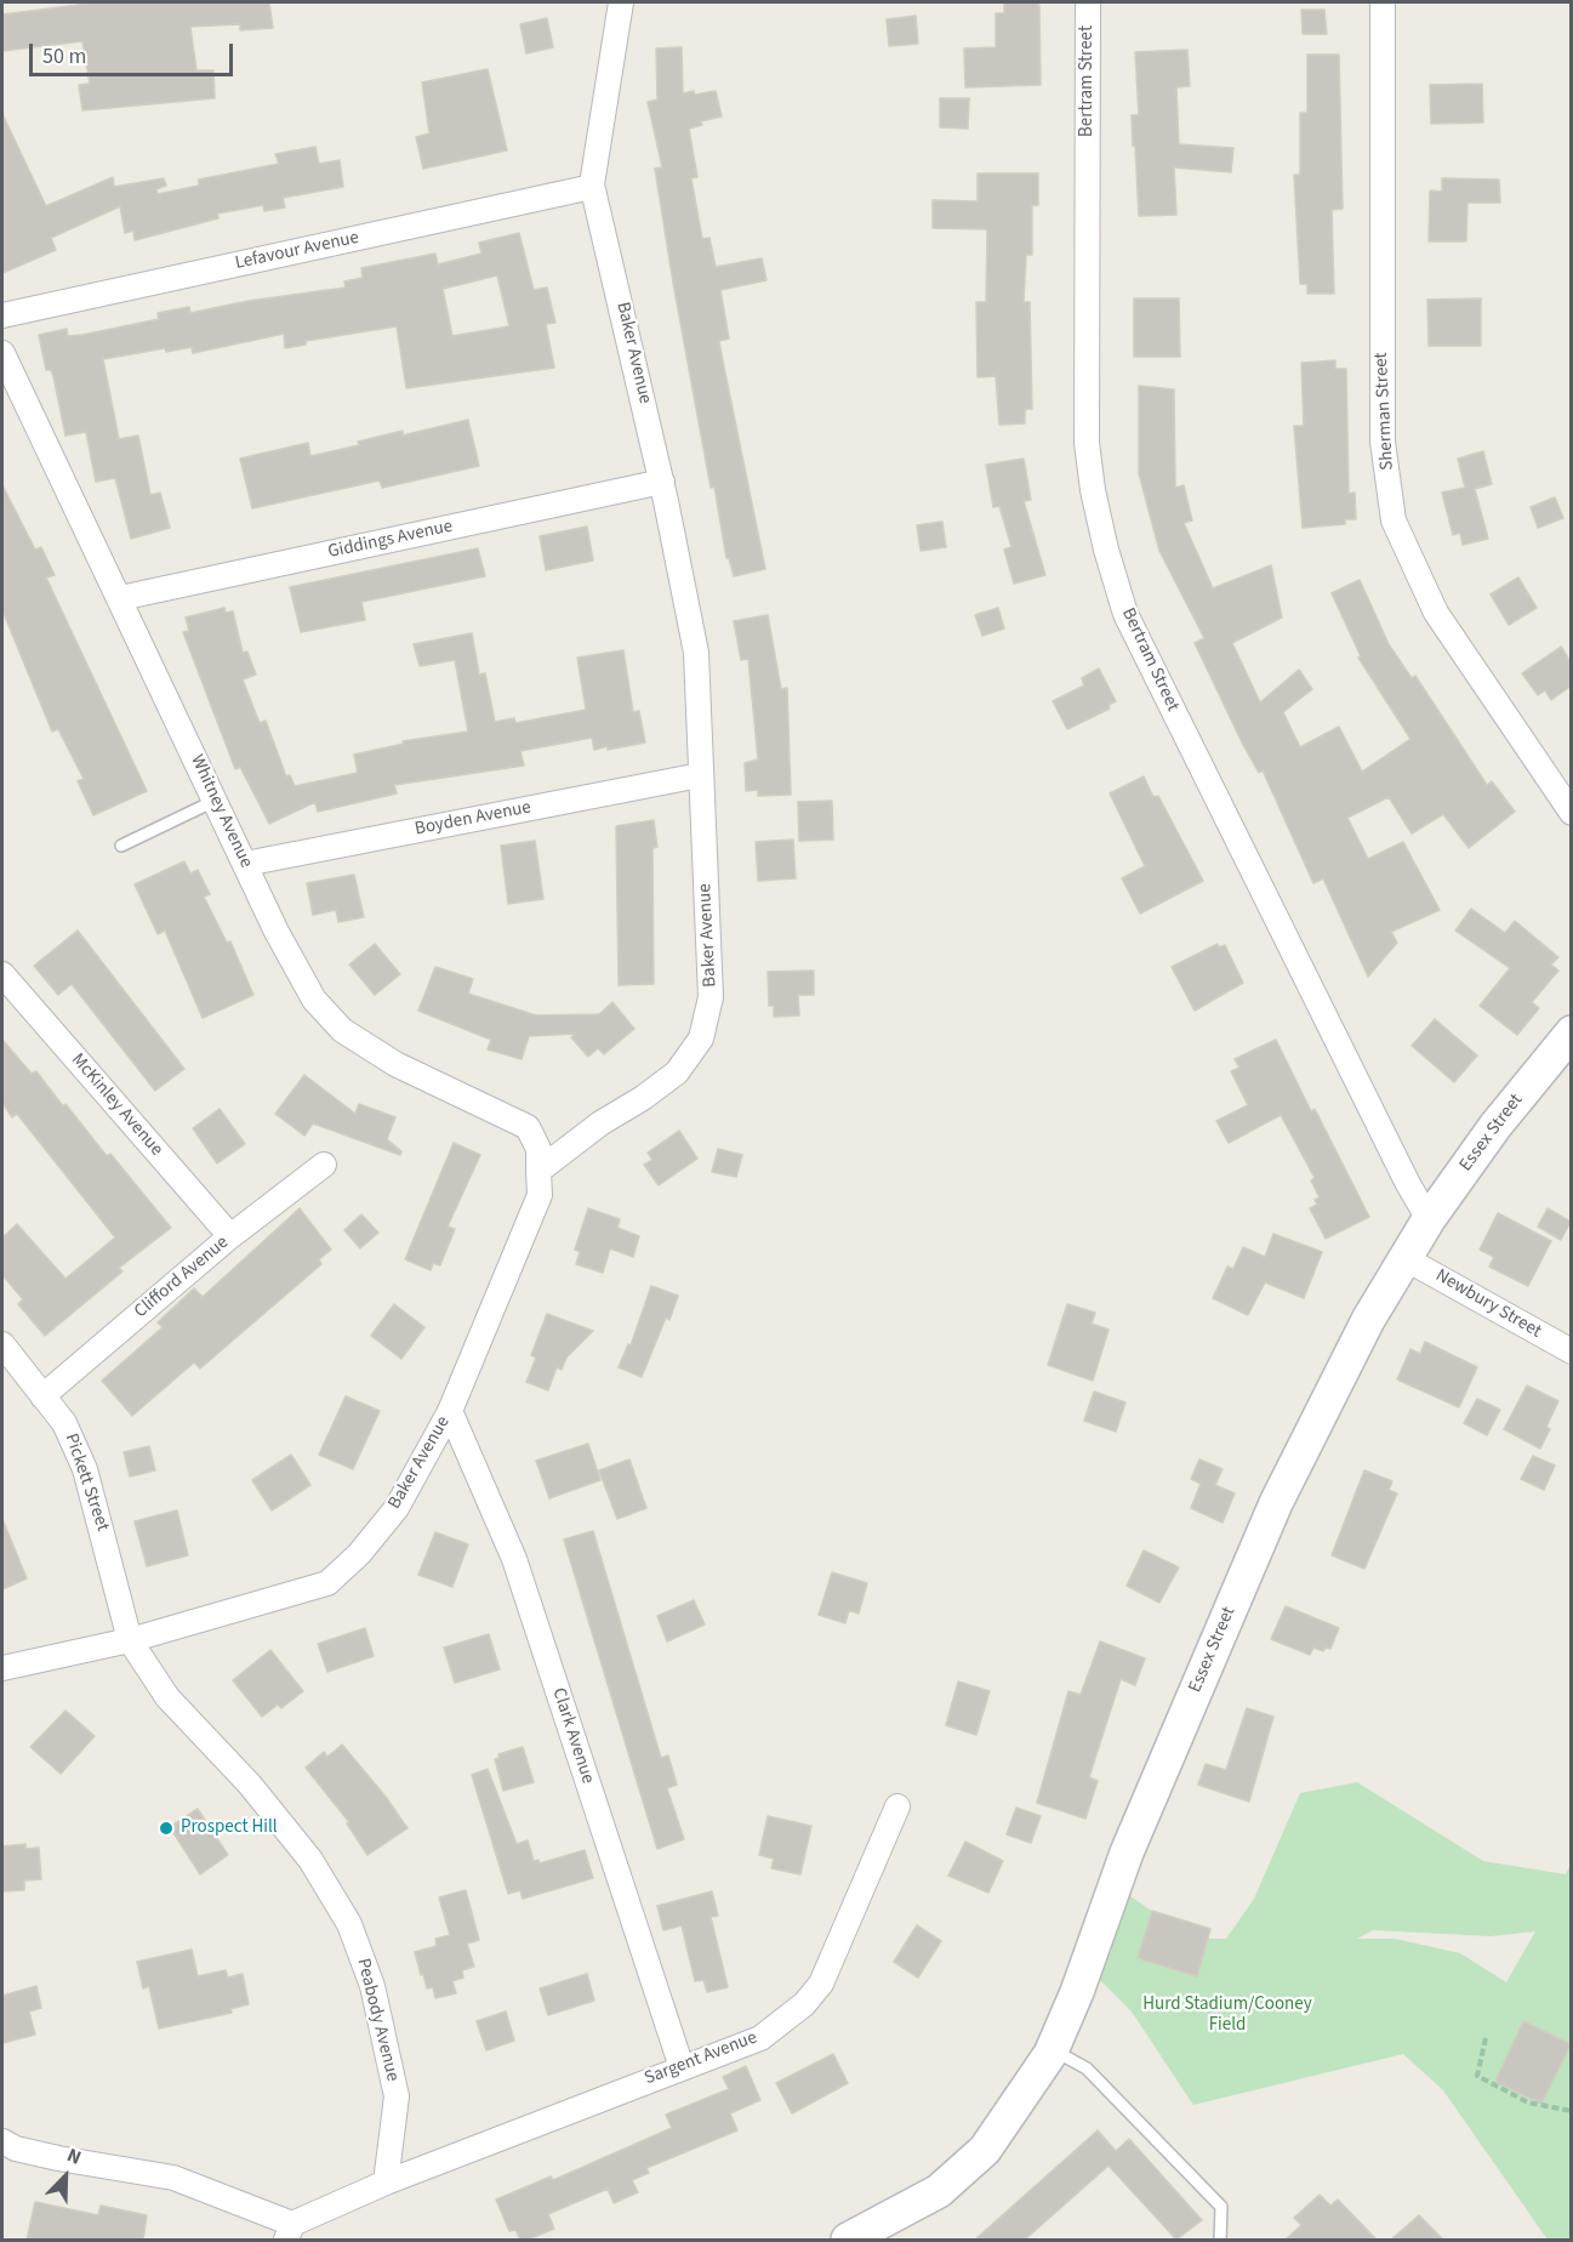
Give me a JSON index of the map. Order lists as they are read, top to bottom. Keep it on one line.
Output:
{"streets":{"main road":["Essex Street"],"street":["Bertram Street","Lefavour Avenue","Baker Avenue","Sherman Street","Giddings Avenue","Whitney Avenue","Boyden Avenue","McKinley Avenue","Clifford Avenue","Newbury Street","Pickett Street","Clark Avenue","Peabody Avenue","Sargent Avenue"]},"crossings":[["Bertram Street","Essex Street"],["Lefavour Avenue","Baker Avenue"],["Baker Avenue","Giddings Avenue"],["Baker Avenue","Whitney Avenue"],["Baker Avenue","Boyden Avenue"],["Baker Avenue","Pickett Street"],["Baker Avenue","Clark Avenue"],["Baker Avenue","Peabody Avenue"],["Giddings Avenue","Whitney Avenue"],["Whitney Avenue","Boyden Avenue"],["McKinley Avenue","Clifford Avenue"],["Essex Street","Newbury Street"],["Clifford Avenue","Pickett Street"],["Pickett Street","Peabody Avenue"],["Clark Avenue","Sargent Avenue"],["Peabody Avenue","Sargent Avenue"]],"parks":["Hurd Stadium/Cooney Field"],"places":["Prospect Hill"],"scale_bar":"50 m","north":"top right"}
